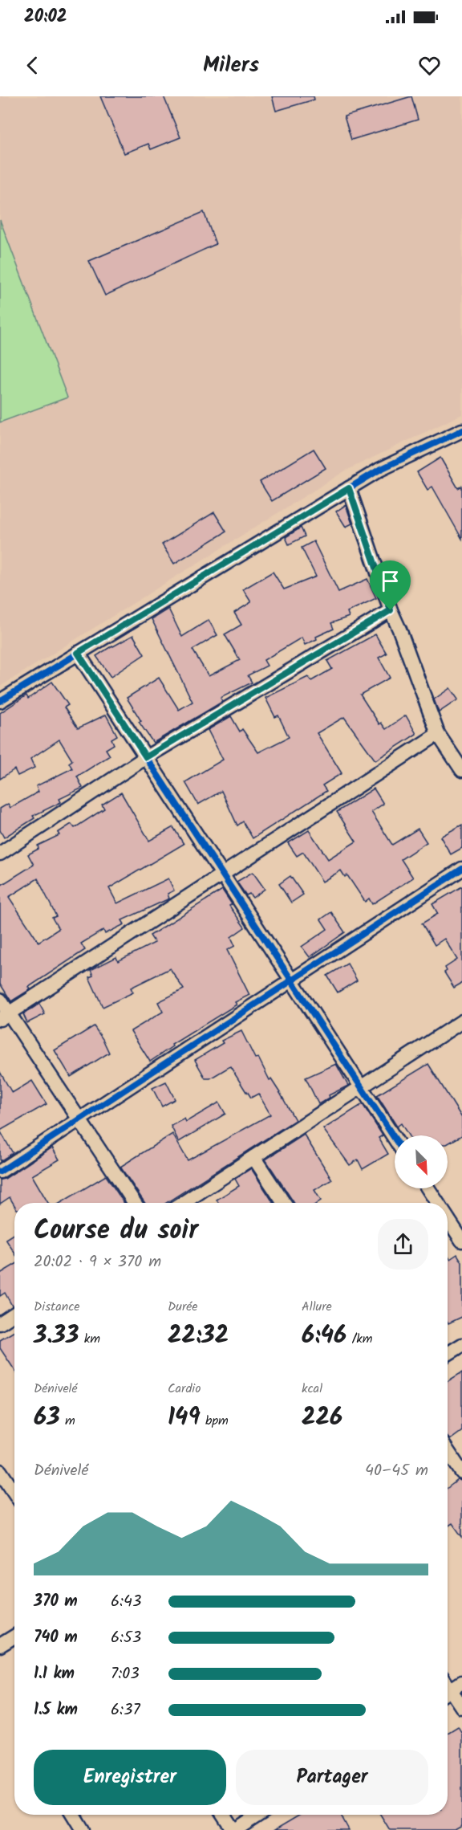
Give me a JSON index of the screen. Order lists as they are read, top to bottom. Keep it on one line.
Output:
{"north":"bottom right","page":{"status":"20:02","header":"Milers","heading":["Course du soir","20:02 · 9 × 370 m"],"stats":[["Distance","3.33 km"],["Durée","22:32"],["Allure","6:46 /km"],["Dénivelé","63 m"],["Cardio","149 bpm"],["kcal","226"]],"chart":["Dénivelé","40–45 m"],"list":[{"name":"370 m","note":"6:43"},{"name":"740 m","note":"6:53"},{"name":"1.1 km","note":"7:03"},{"name":"1.5 km","note":"6:37"}],"buttons":["Enregistrer","Partager"]}}
